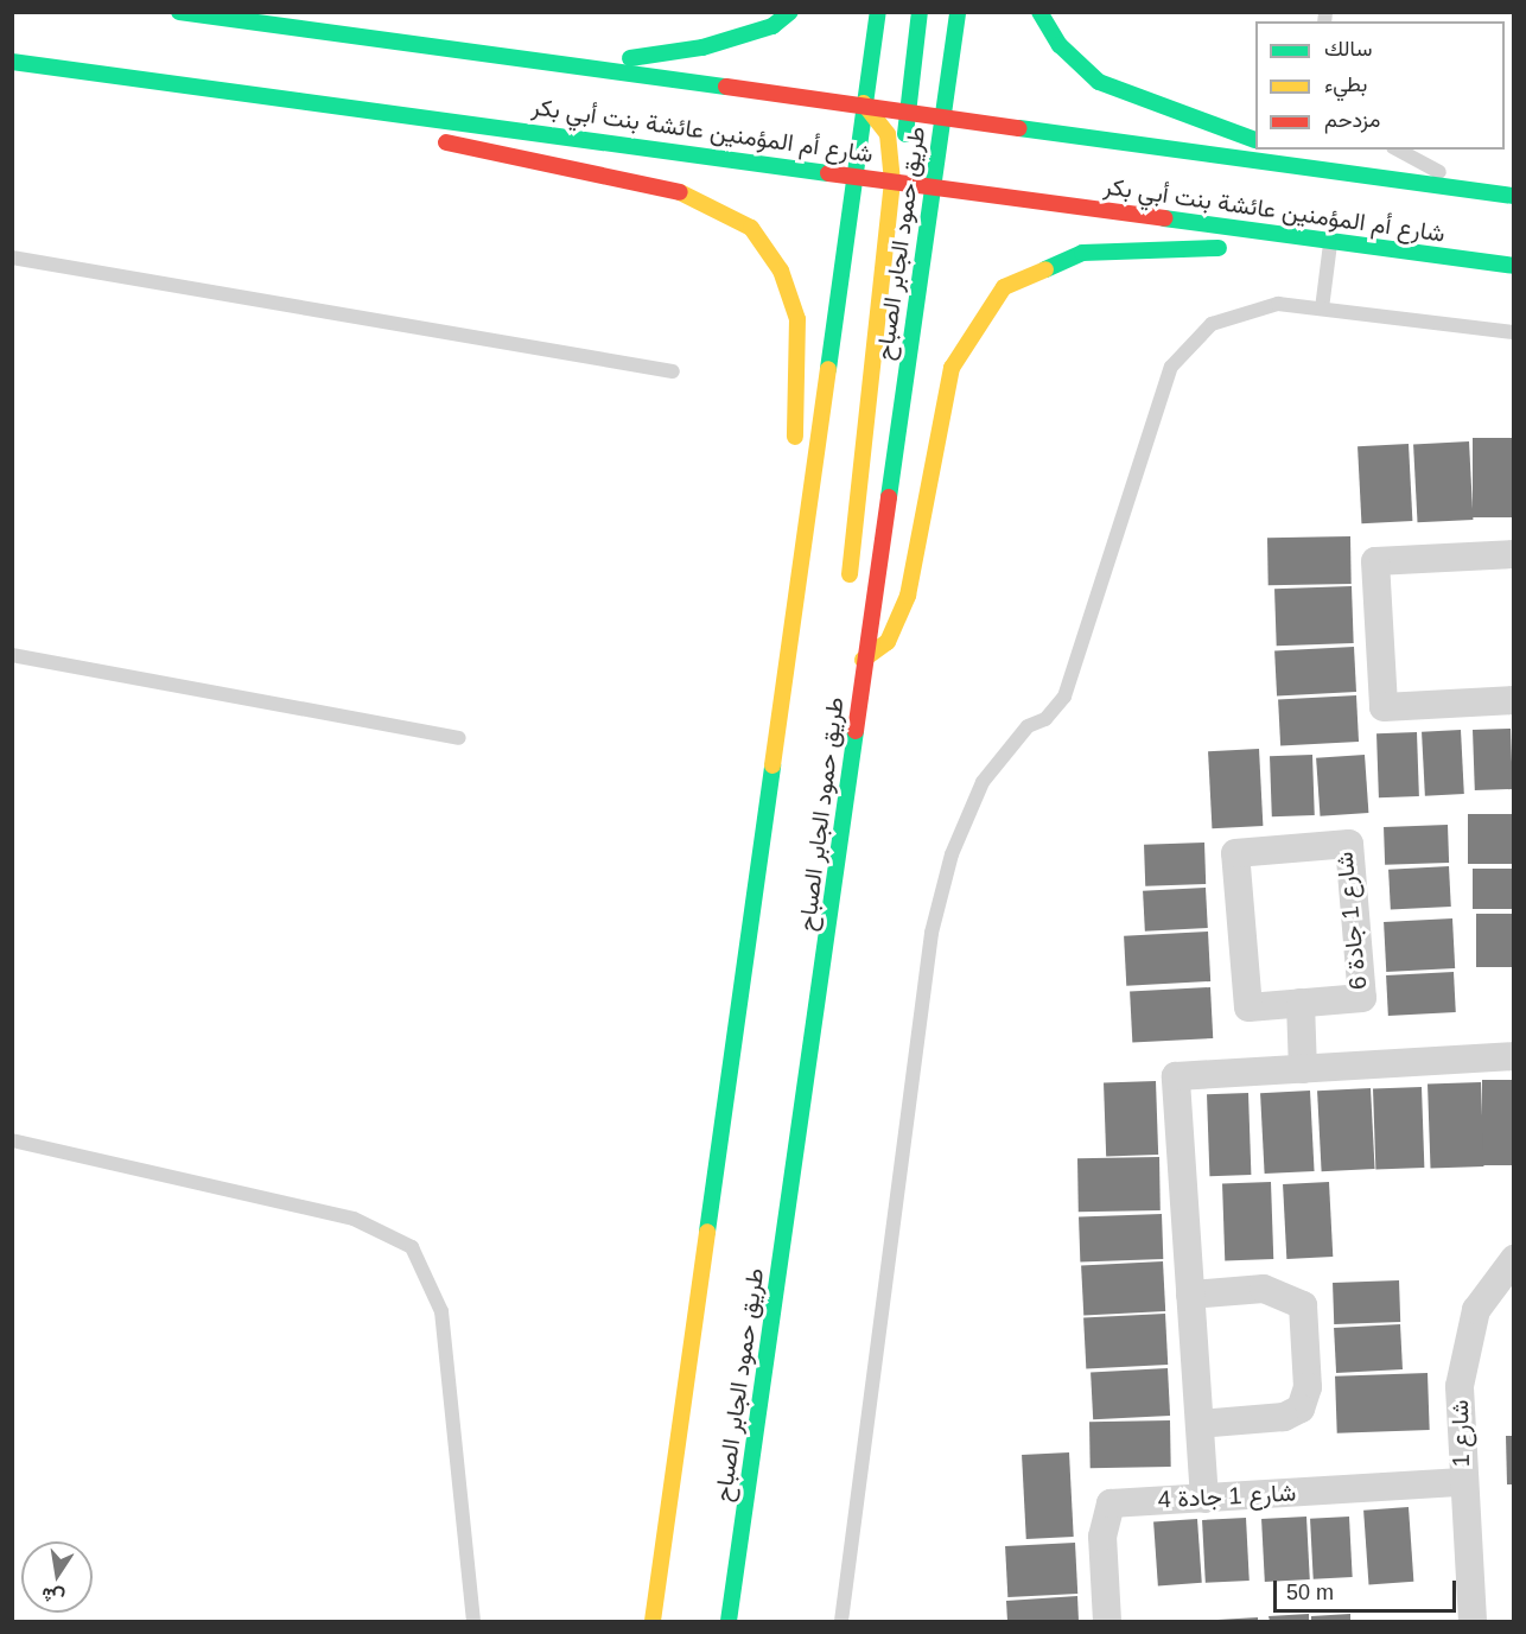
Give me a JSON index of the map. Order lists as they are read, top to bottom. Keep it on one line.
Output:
{"streets":{"main road":["شارع أم المؤمنين عائشة بنت أبي بكر","طريق حمود الجابر الصباح"],"street":["شارع 1 جادة 6","شارع 1","شارع 1 جادة 4"]},"crossings":[["شارع أم المؤمنين عائشة بنت أبي بكر","طريق حمود الجابر الصباح"],["شارع 1","شارع 1 جادة 4"]],"legend":["سالك","بطيء","مزدحم"],"scale_bar":"50 m","north":"bottom"}
